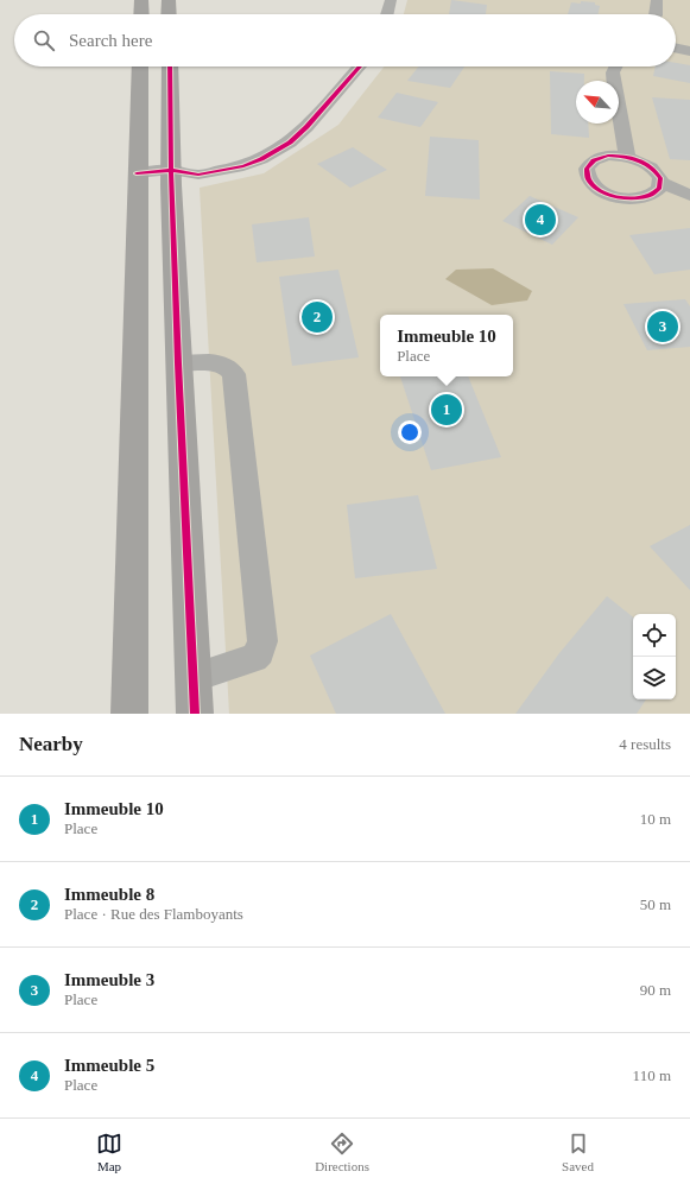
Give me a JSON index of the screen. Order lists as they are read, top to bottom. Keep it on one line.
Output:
{"north":"top left","page":{"search":"Search here","pins":["4","2","3","1"],"popup":["Immeuble 10","Place"],"heading":["Nearby","4 results"],"list":[{"mark":"1","name":"Immeuble 10","note":"Place","value":"10 m"},{"mark":"2","name":"Immeuble 8","note":"Place · Rue des Flamboyants","value":"50 m"},{"mark":"3","name":"Immeuble 3","note":"Place","value":"90 m"},{"mark":"4","name":"Immeuble 5","note":"Place","value":"110 m"}],"nav":["Map","Directions","Saved"]}}
